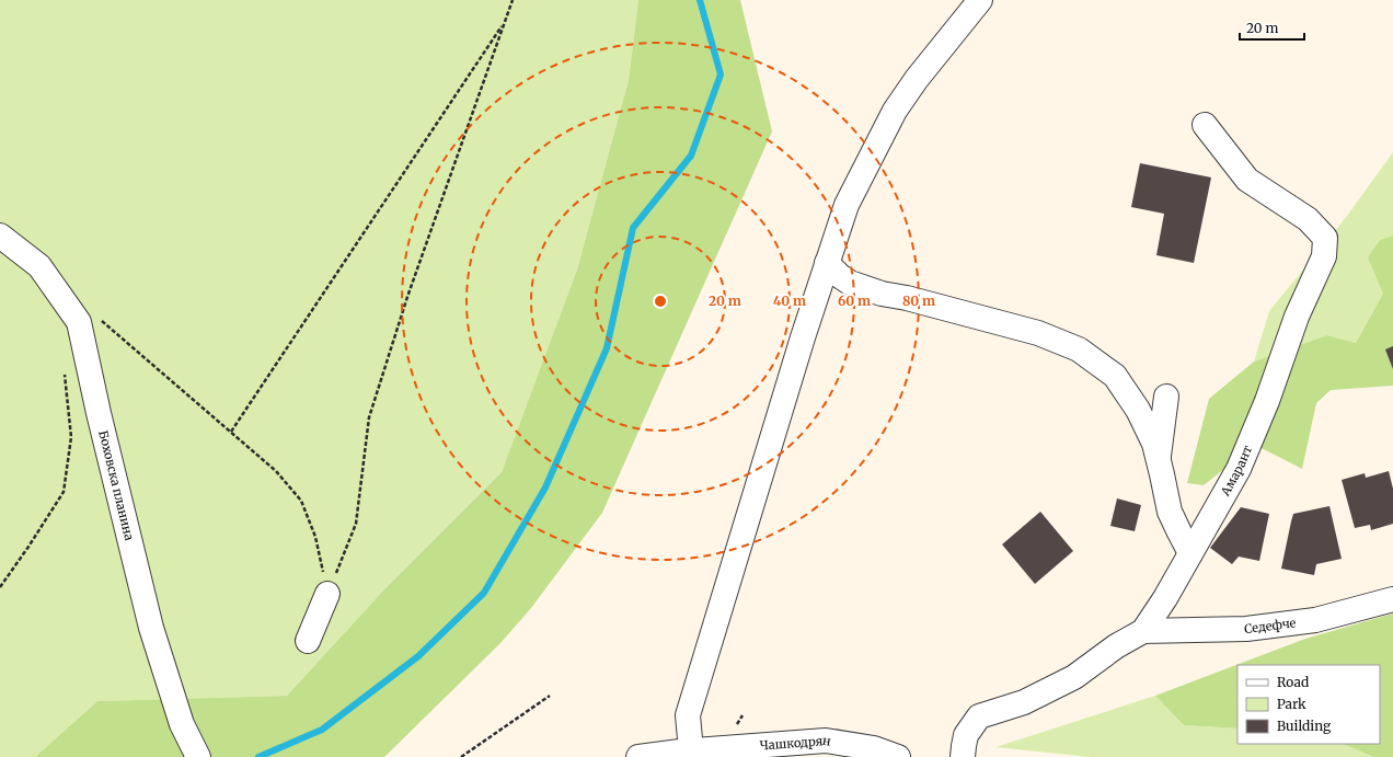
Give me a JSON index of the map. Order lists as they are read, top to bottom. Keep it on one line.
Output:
{"streets":{"street":["Амарант","Боховска планина","Седефче","Чашкодрян"]},"crossings":[["Амарант","Седефче"]],"legend":["Road","Park","Building"],"scale_bar":"20 m","rings":["20 m","40 m","60 m","80 m"]}
